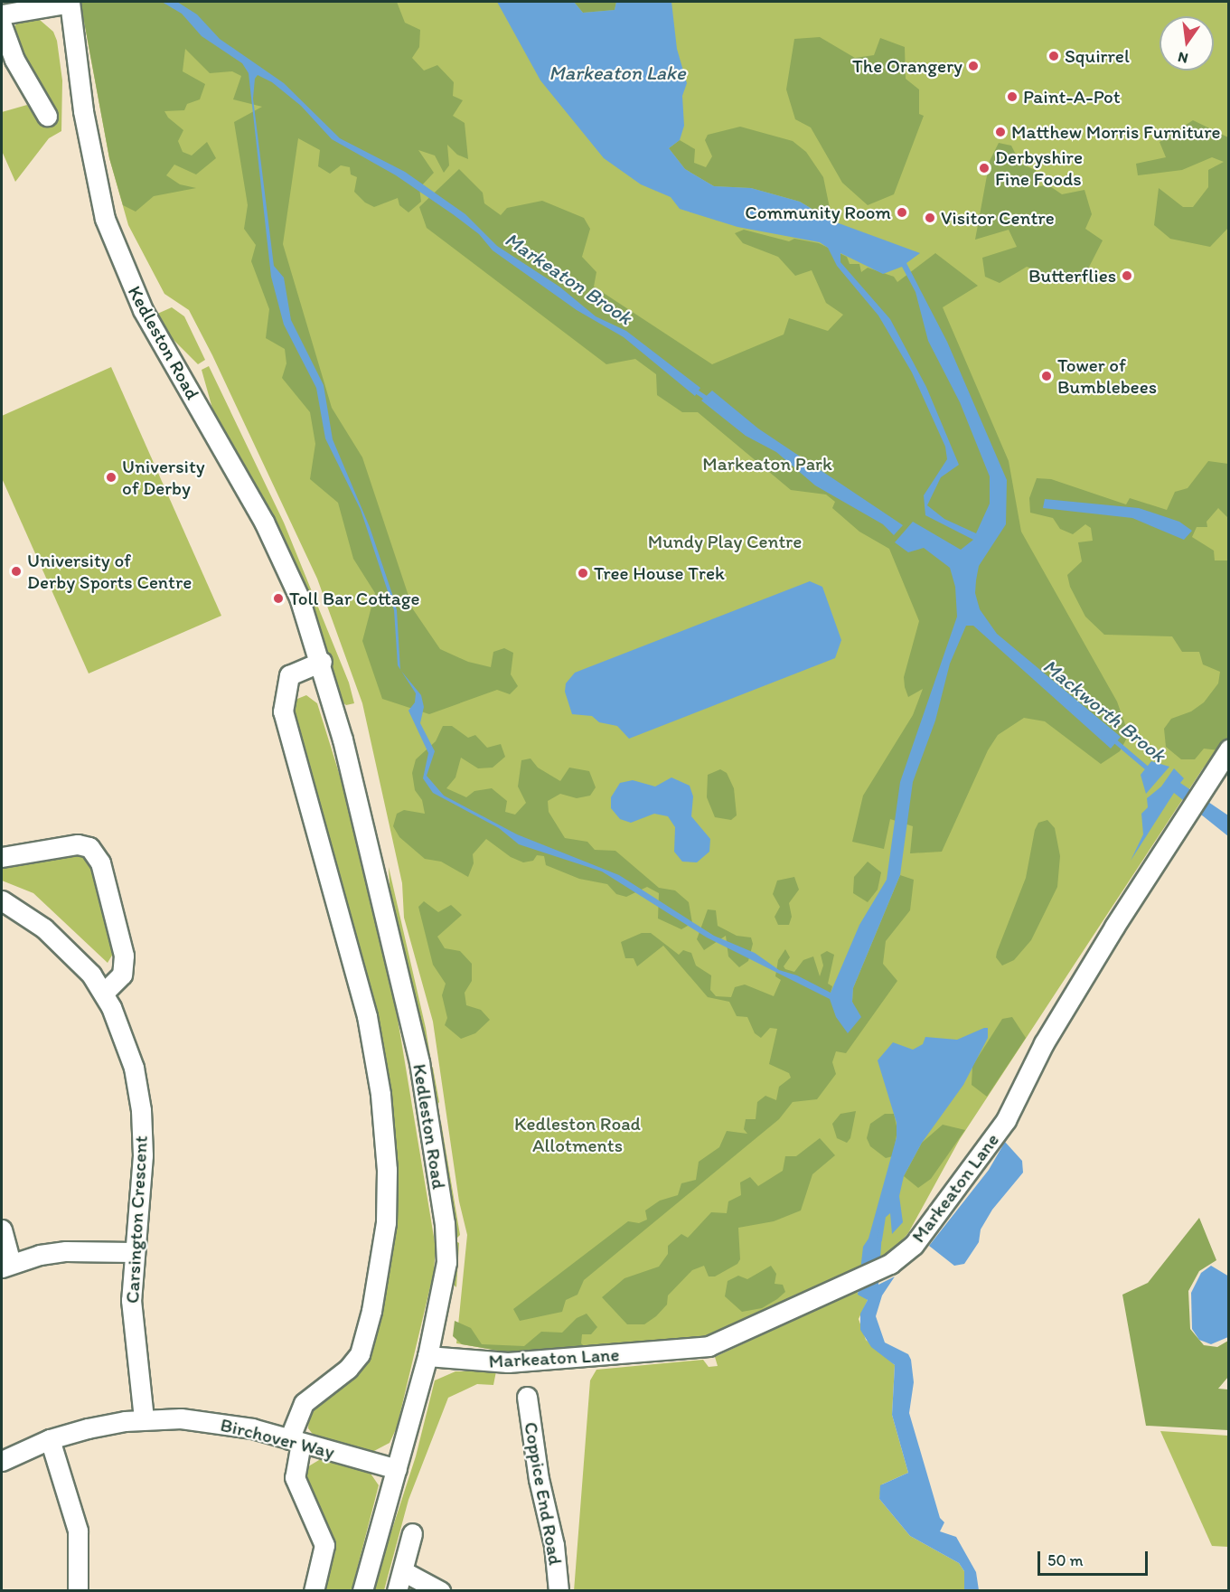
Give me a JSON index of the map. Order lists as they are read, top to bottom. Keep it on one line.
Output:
{"streets":{"street":["Kedleston Road","Markeaton Lane","Carsington Crescent","Birchover Way","Coppice End Road"]},"crossings":[["Kedleston Road","Markeaton Lane"],["Kedleston Road","Birchover Way"],["Carsington Crescent","Birchover Way"]],"water":["Markeaton Lake","Markeaton Brook","Mackworth Brook"],"parks":["Markeaton Park","Mundy Play Centre","Kedleston Road Allotments"],"places":["Squirrel","The Orangery","Paint-A-Pot","Matthew Morris Furniture","Derbyshire Fine Foods","Community Room","Visitor Centre","Butterflies","Tower of Bumblebees","University of Derby","University of Derby Sports Centre","Tree House Trek","Toll Bar Cottage"],"scale_bar":"50 m","north":"bottom"}
